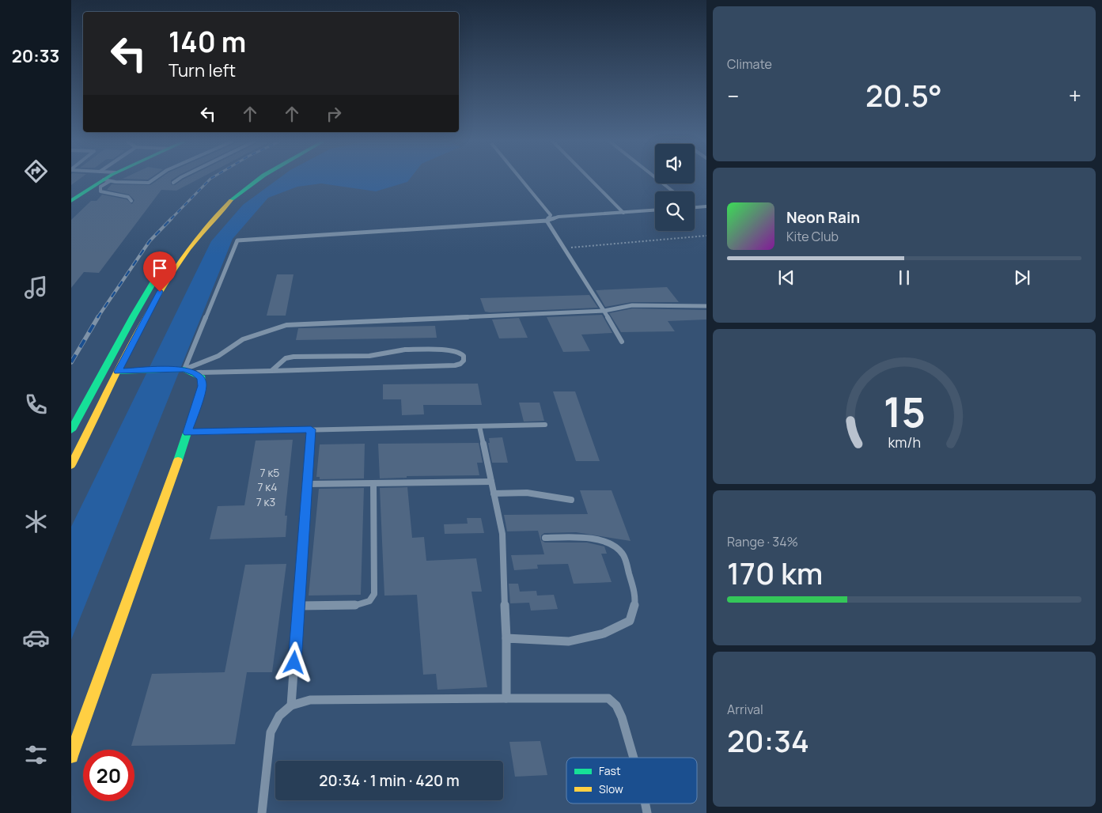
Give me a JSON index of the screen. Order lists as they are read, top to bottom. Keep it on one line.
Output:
{"house_numbers":["7 к5","7 к4","7 к3"],"legend":["Fast","Slow"],"page":{"tabs":"20:33","tile":["Climate",["Range · 34%","170 km"],["Arrival","20:34"]],"turn":["140 m","Turn left"],"heat":["−","20.5°","+"],"song":["Neon Rain","Kite Club"],"limit":"20","trip":"20:34 · 1 min · 420 m","gauge":["15","km/h"]}}
